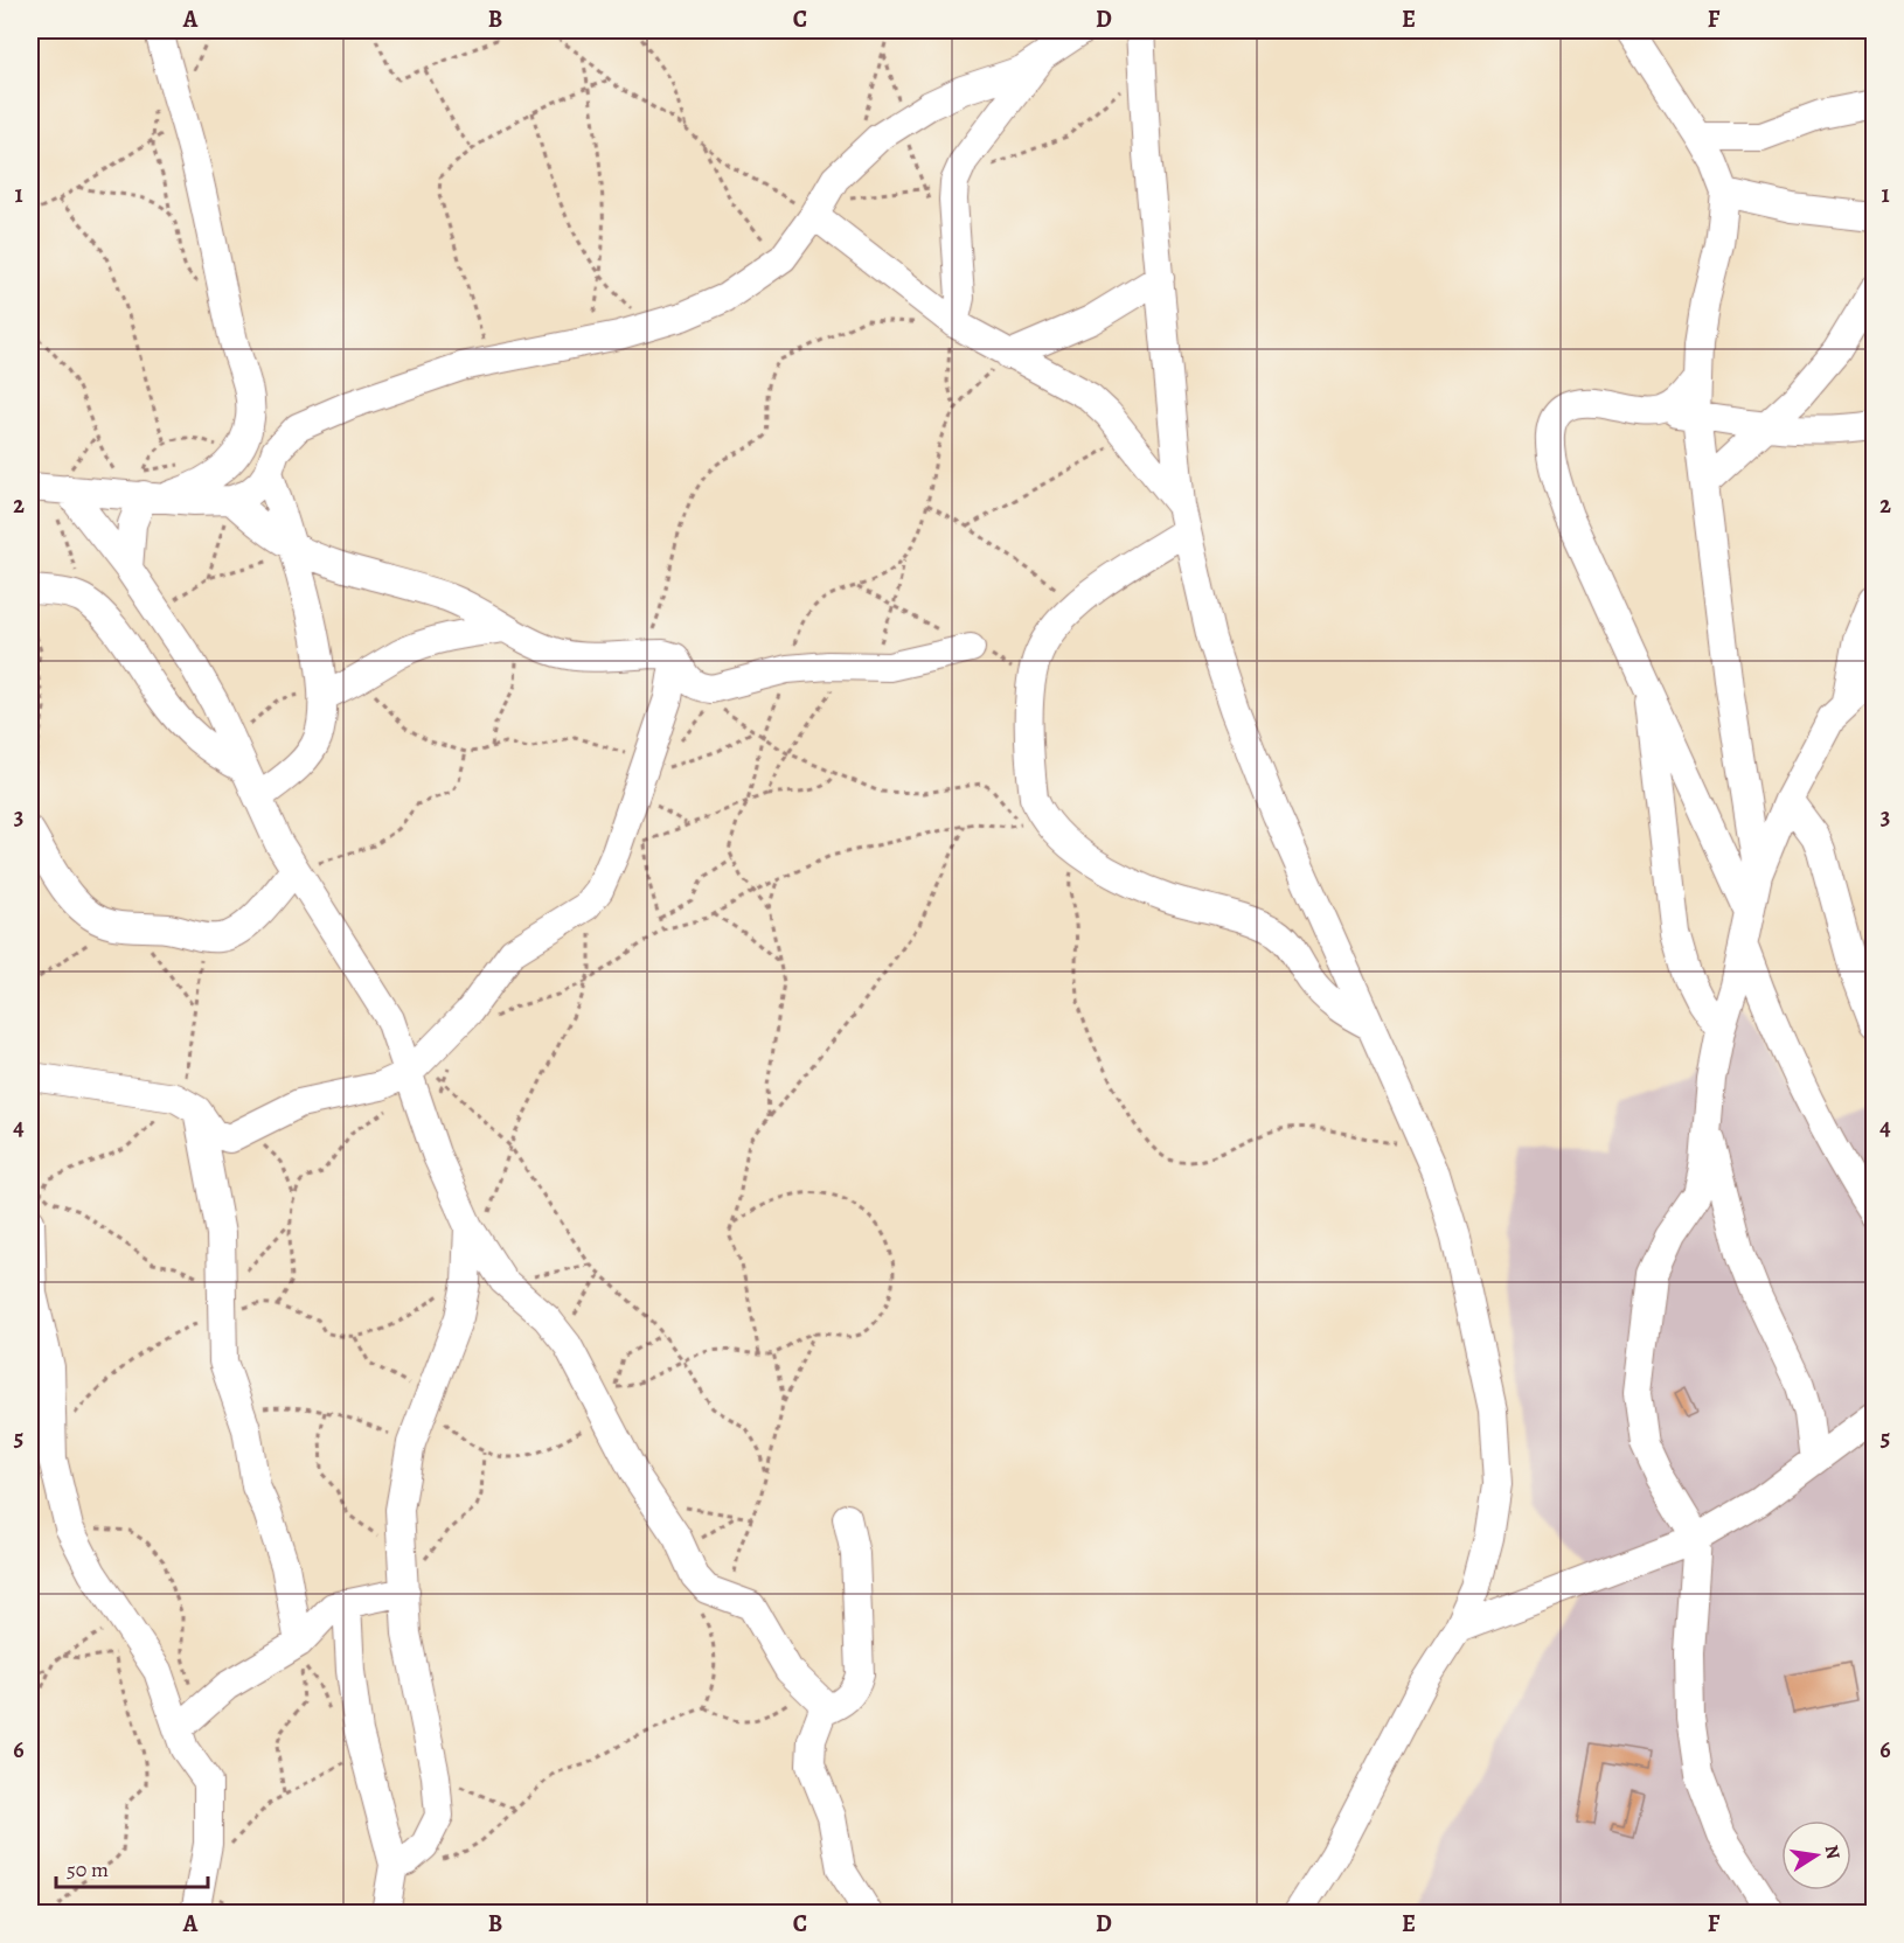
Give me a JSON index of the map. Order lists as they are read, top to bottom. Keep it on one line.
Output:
{"scale_bar":"50 m","north":"right","grid":{"columns":["A","B","C","D","E","F"],"rows":["1","2","3","4","5","6"]}}
